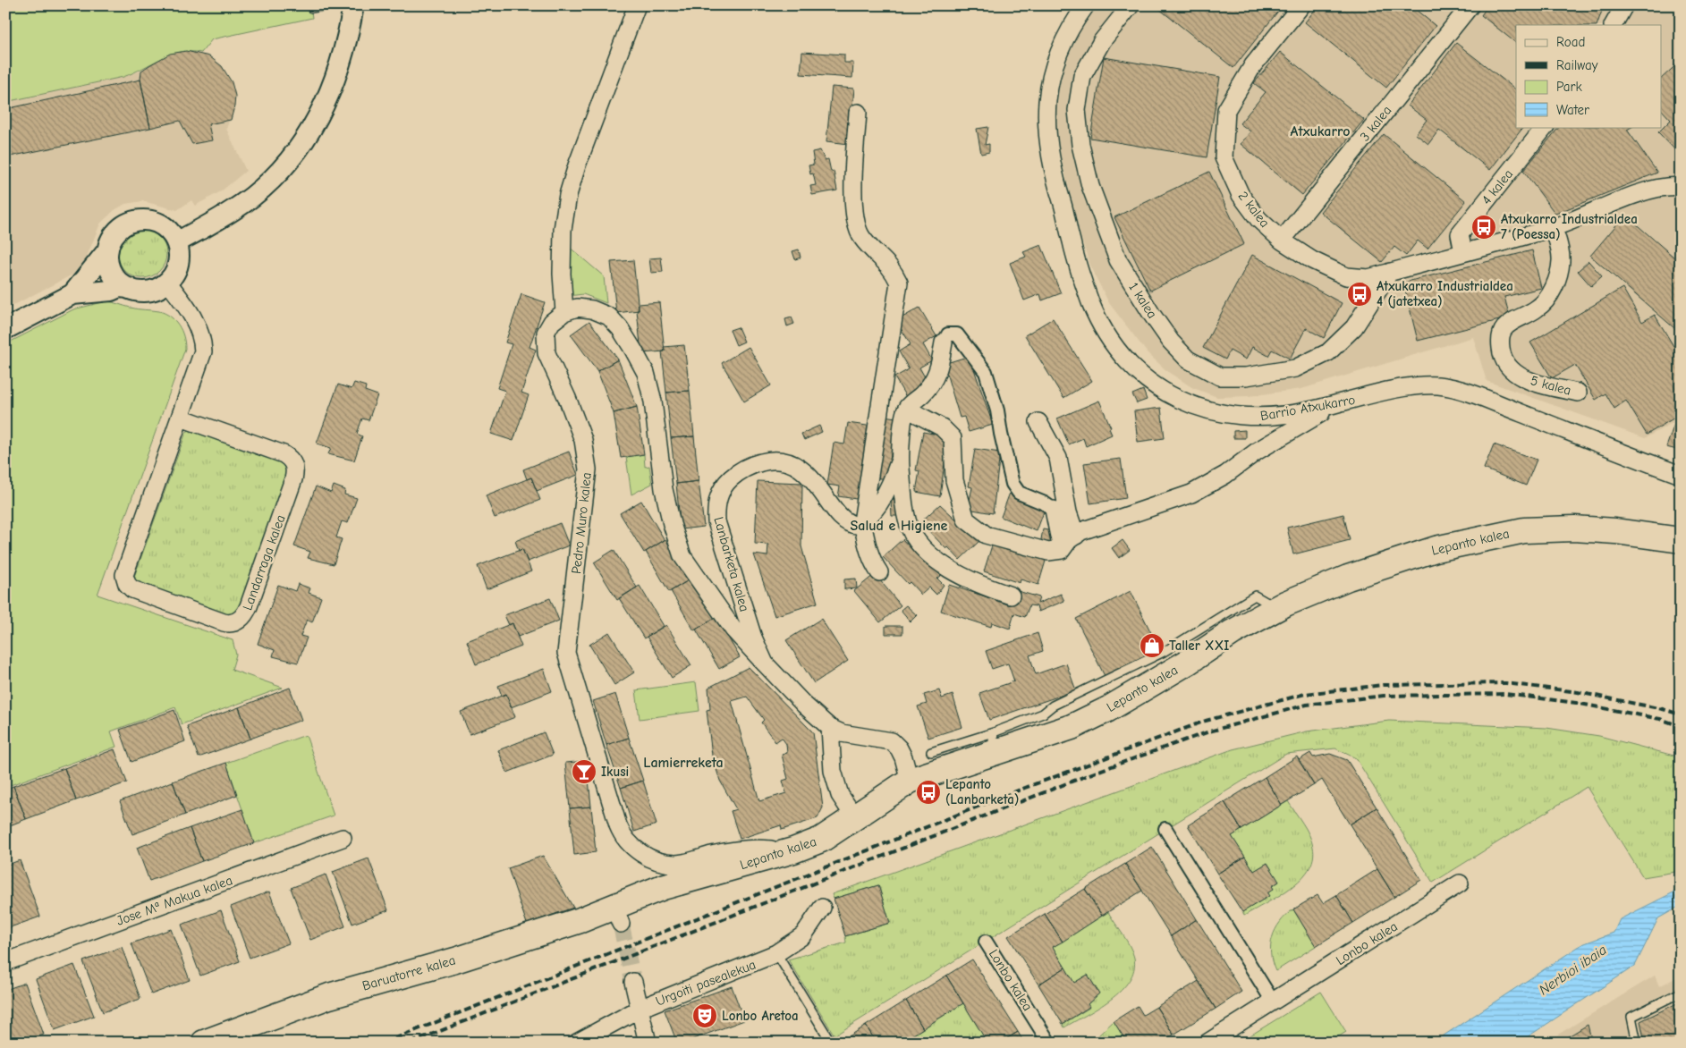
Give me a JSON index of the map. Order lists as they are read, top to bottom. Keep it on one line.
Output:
{"streets":{"main road":["Lepanto kalea","Baruatorre kalea"],"street":["3 kalea","4 kalea","2 kalea","1 kalea","5 kalea","Barrio Atxukarro","Pedro Muro kalea","Landarraga kalea","Lanbarketa kalea","Jose Mª Makua kalea","Lonbo kalea","Urgoiti pasealekua"]},"crossings":[["3 kalea","2 kalea"],["4 kalea","2 kalea"],["2 kalea","1 kalea"],["2 kalea","5 kalea"],["Pedro Muro kalea","Lepanto kalea"],["Lepanto kalea","Lanbarketa kalea"],["Lepanto kalea","Baruatorre kalea"]],"districts":["Atxukarro","Salud e Higiene","Lamierreketa"],"water":["Nerbioi ibaia"],"places":{"bus stop":["Atxukarro Industrialdea 7 (Poessa)","Atxukarro Industrialdea 4 (jatetxea)","Lepanto (Lanbarketa)"],"shop":["Taller XXI"],"bar":["Ikusi"],"theatre":["Lonbo Aretoa"]},"legend":["Road","Railway","Park","Water"]}
